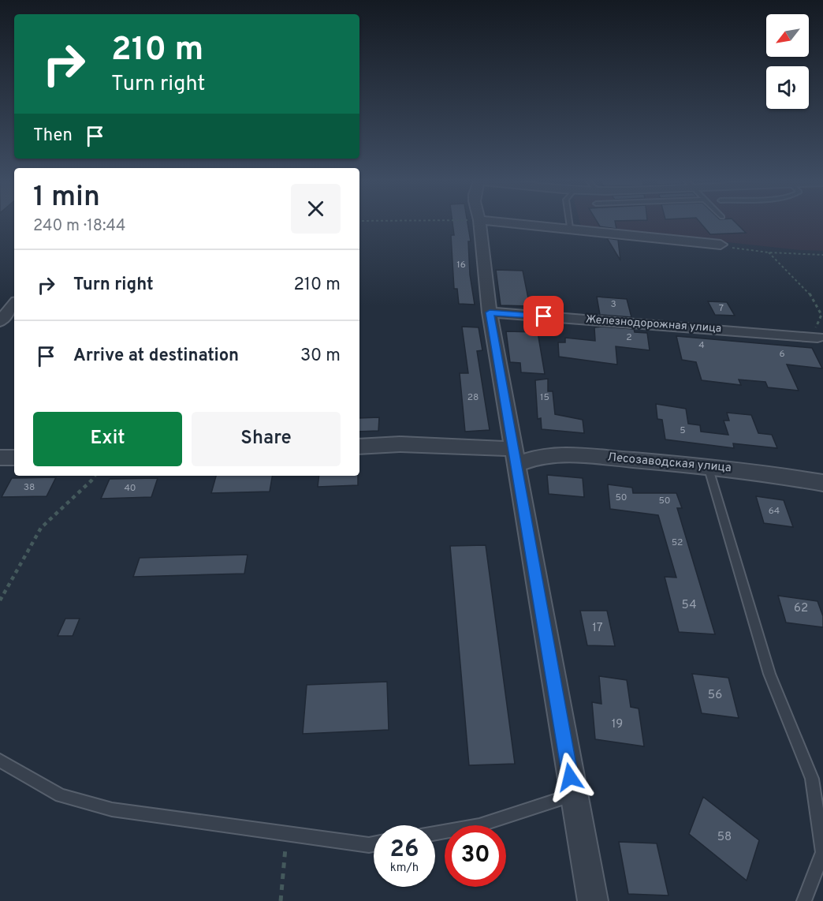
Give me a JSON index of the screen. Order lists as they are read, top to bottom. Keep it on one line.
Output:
{"streets":{"street":["Железнодорожная улица","Лесозаводская улица"]},"house_numbers":["16","3","7","2","4","6","28","15","5","38","40","50","50","64","52","54","62","17","56","19","58"],"north":"bottom left","page":{"turn":["210 m","Turn right"],"then":"Then","heading":["1 min","240 m · 18:44"],"list":[{"name":"Turn right","value":"210 m"},{"name":"Arrive at destination","value":"30 m"}],"buttons":["Exit","Share"],"speed":"26 km/h","limit":"30"}}
